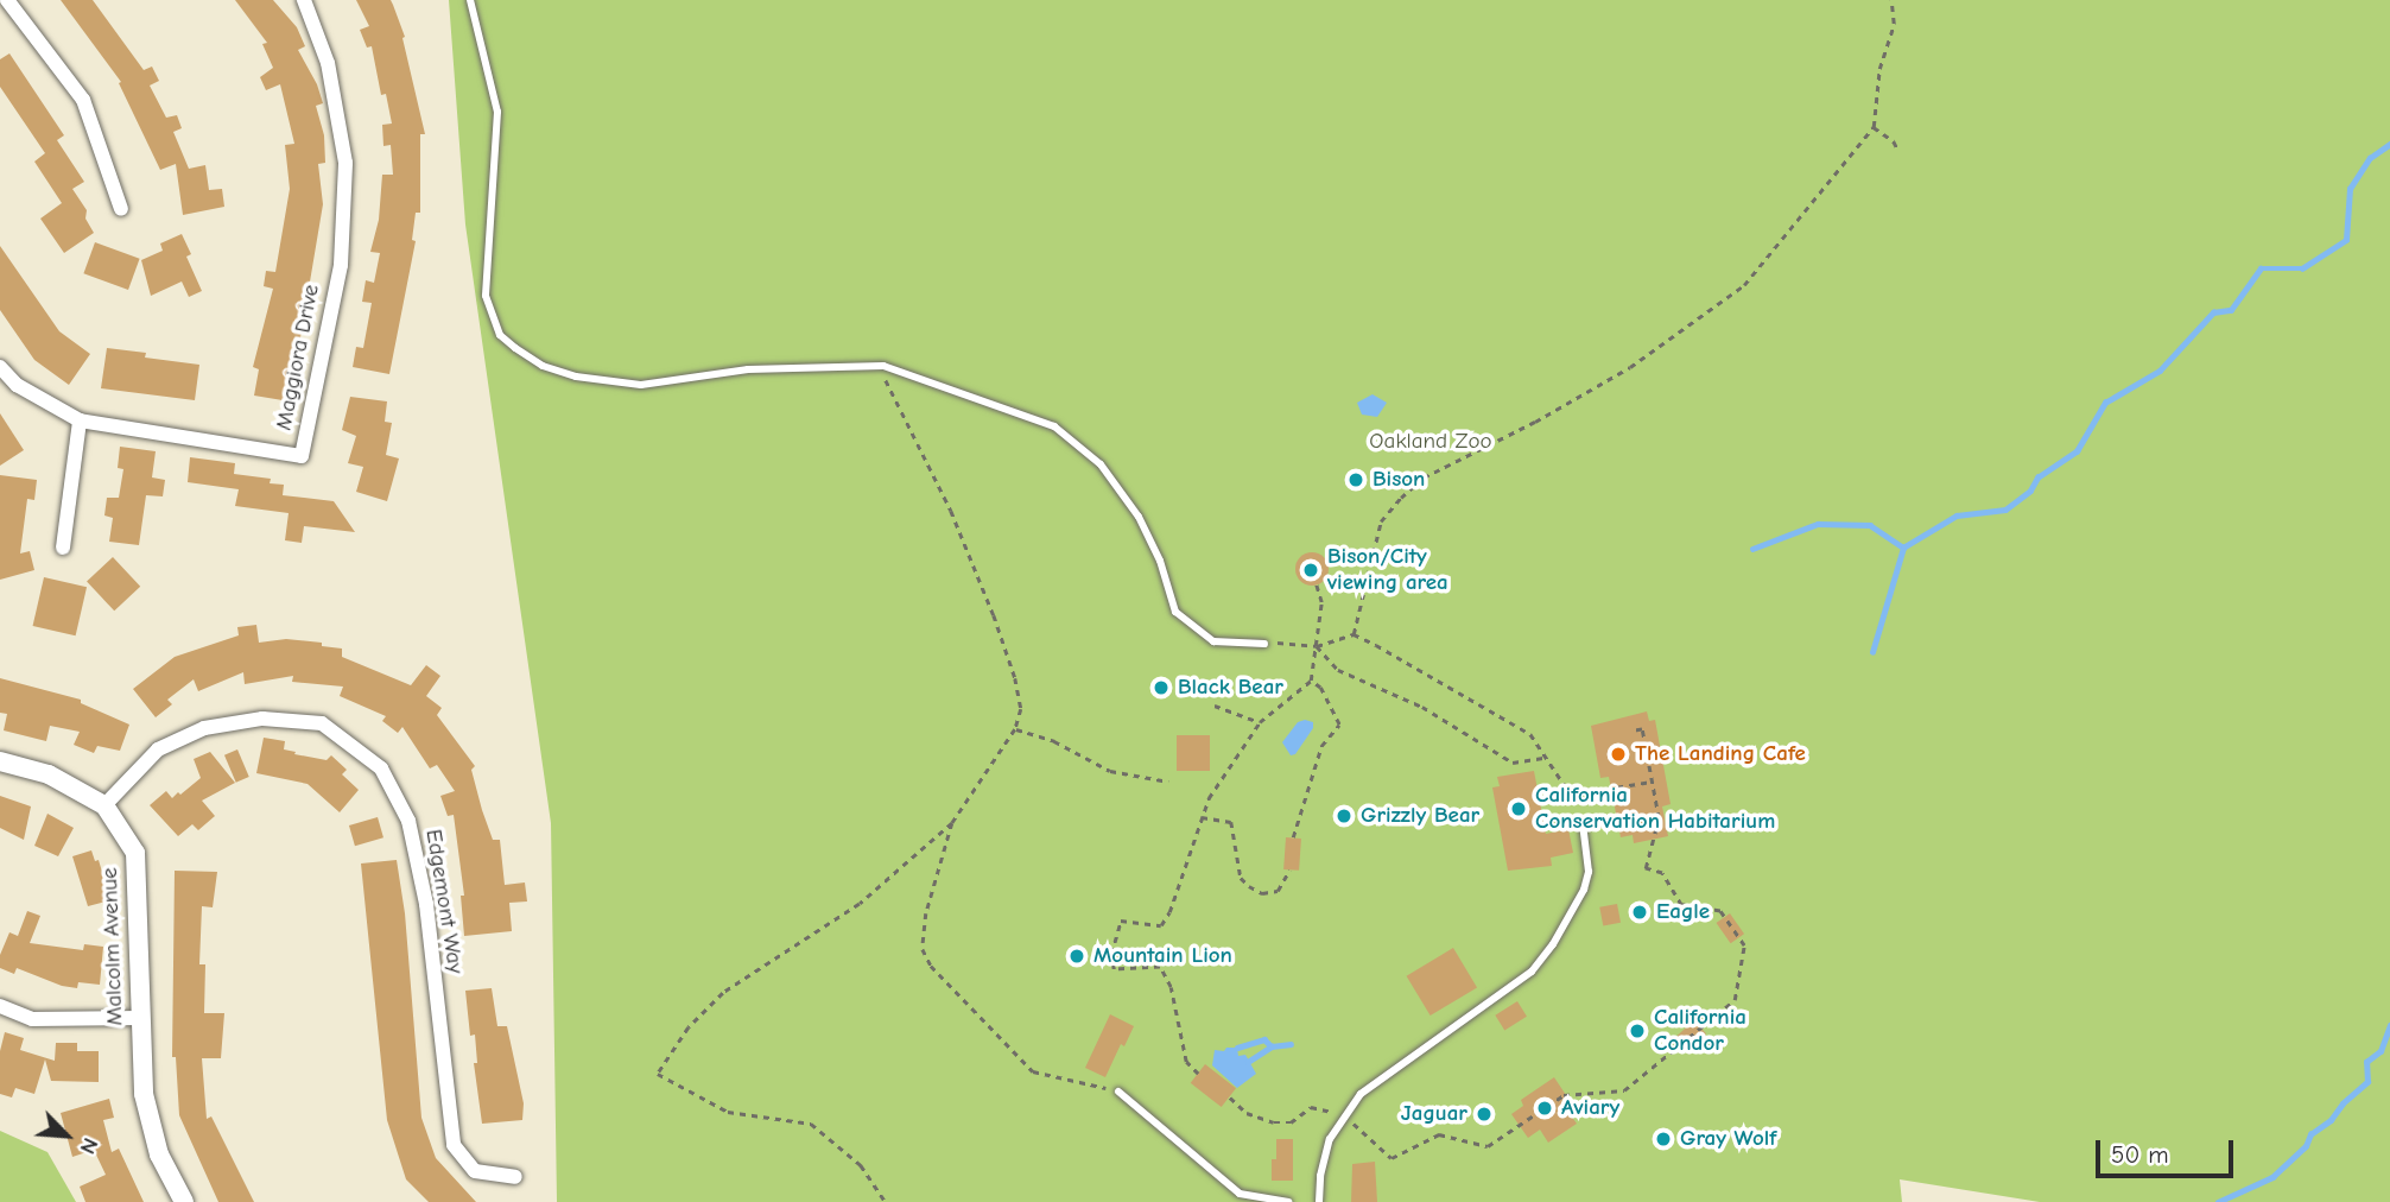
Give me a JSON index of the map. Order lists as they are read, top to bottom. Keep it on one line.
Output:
{"streets":{"street":["Maggiora Drive","Edgemont Way","Malcolm Avenue"]},"crossings":[["Edgemont Way","Malcolm Avenue"]],"parks":["Oakland Zoo"],"places":["Bison","Bison/City viewing area","Black Bear","The Landing Cafe","California Conservation Habitarium","Grizzly Bear","Eagle","Mountain Lion","California Condor","Aviary","Jaguar","Gray Wolf"],"scale_bar":"50 m","north":"bottom right"}
